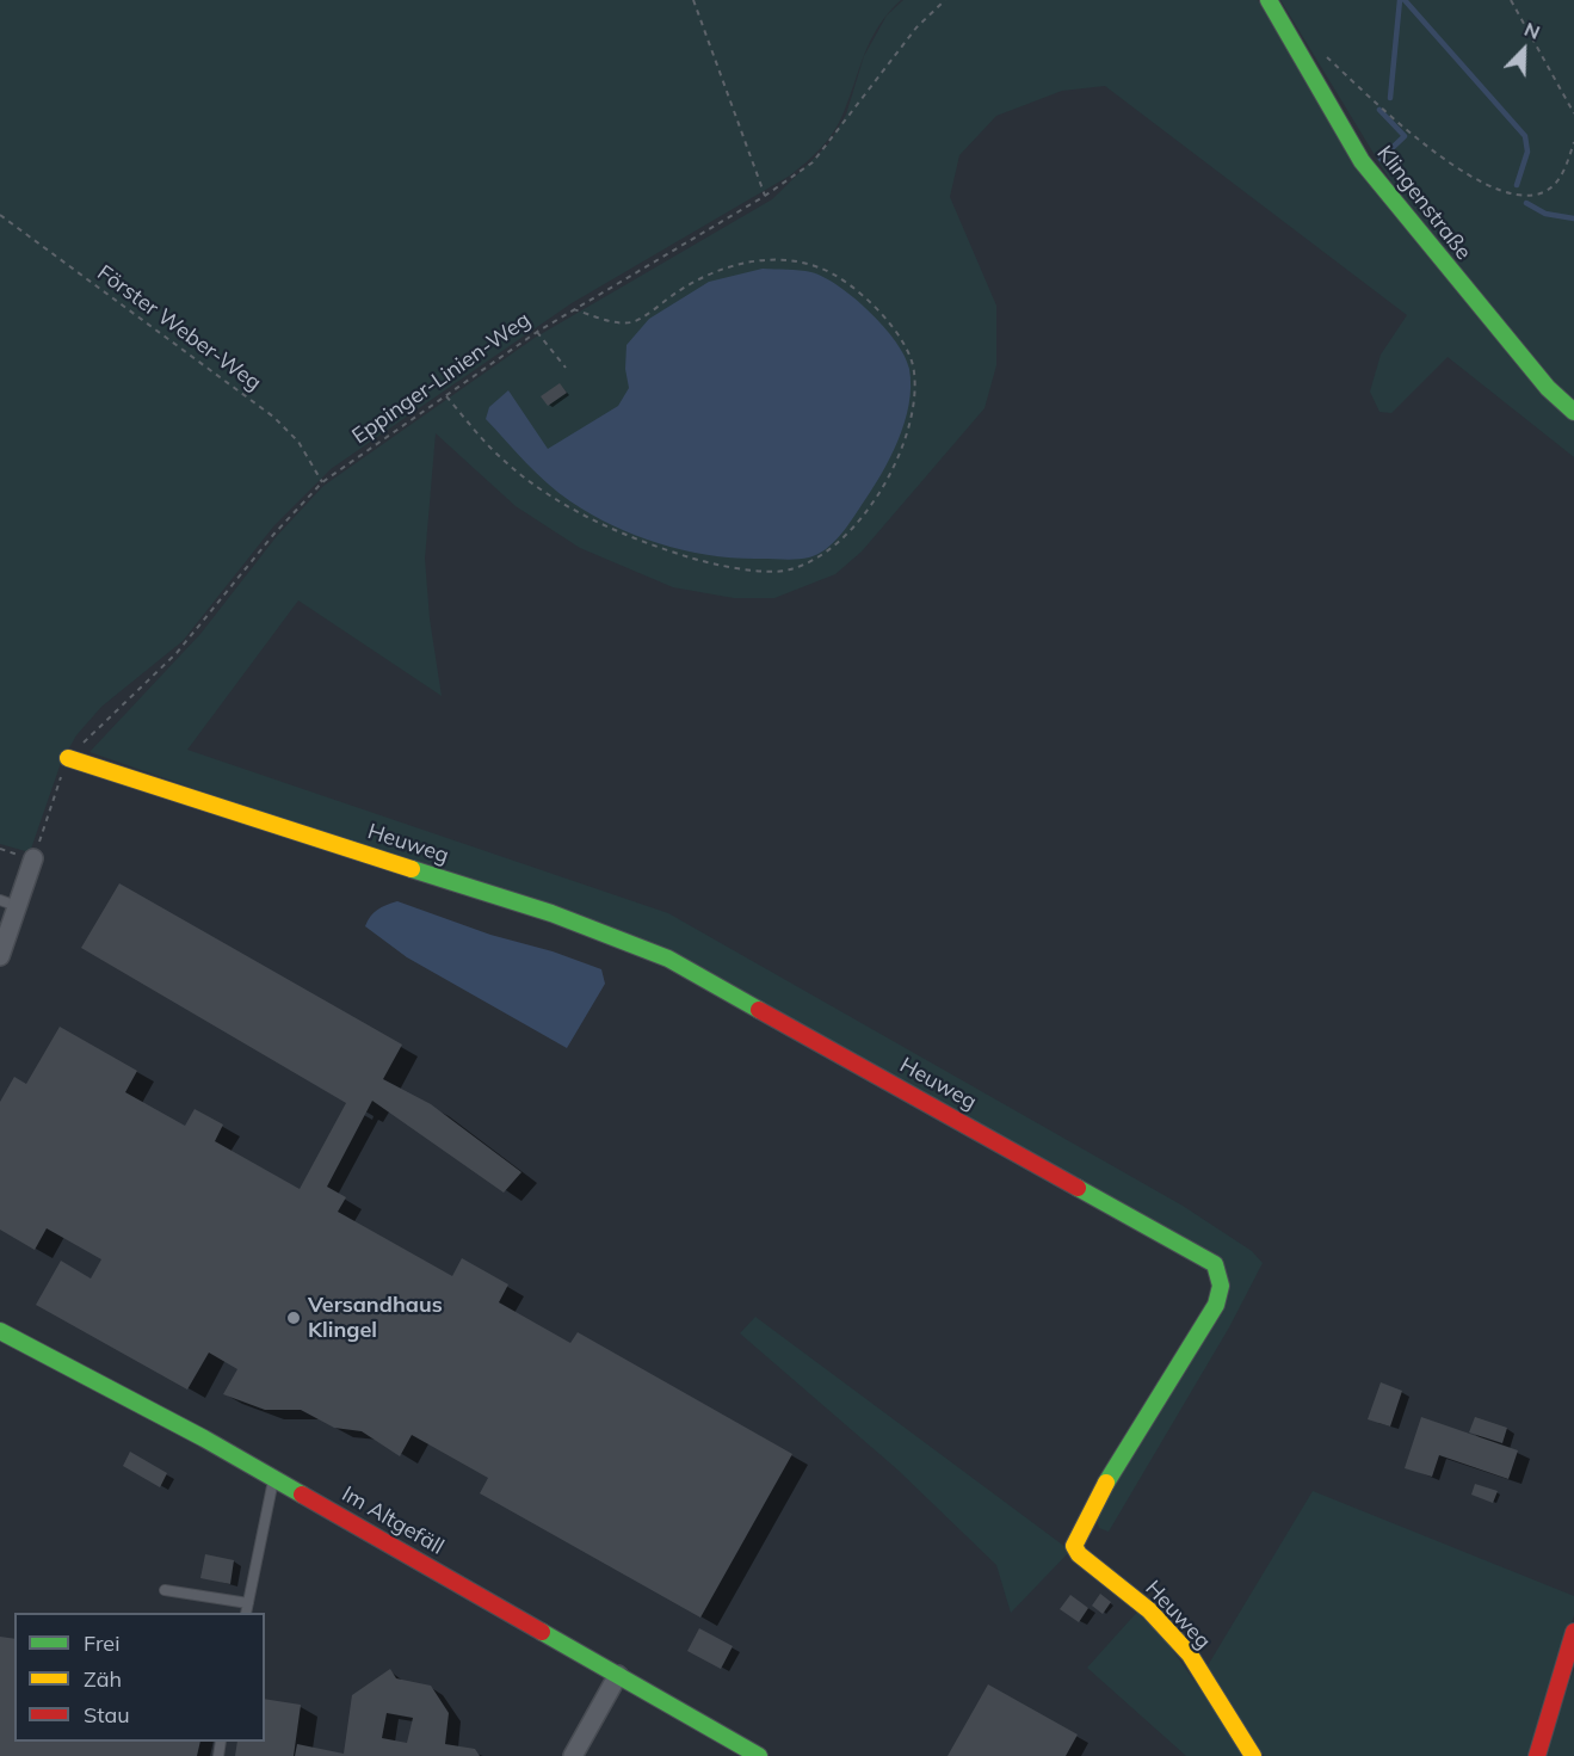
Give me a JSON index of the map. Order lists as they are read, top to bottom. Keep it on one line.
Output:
{"streets":{"street":["Klingenstraße","Heuweg","Im Altgefäll"],"path":["Förster Weber-Weg","Eppinger-Linien-Weg"]},"crossings":[["Förster Weber-Weg","Eppinger-Linien-Weg"],["Eppinger-Linien-Weg","Heuweg"]],"places":["Versandhaus Klingel"],"legend":["Frei","Zäh","Stau"],"north":"top right"}
